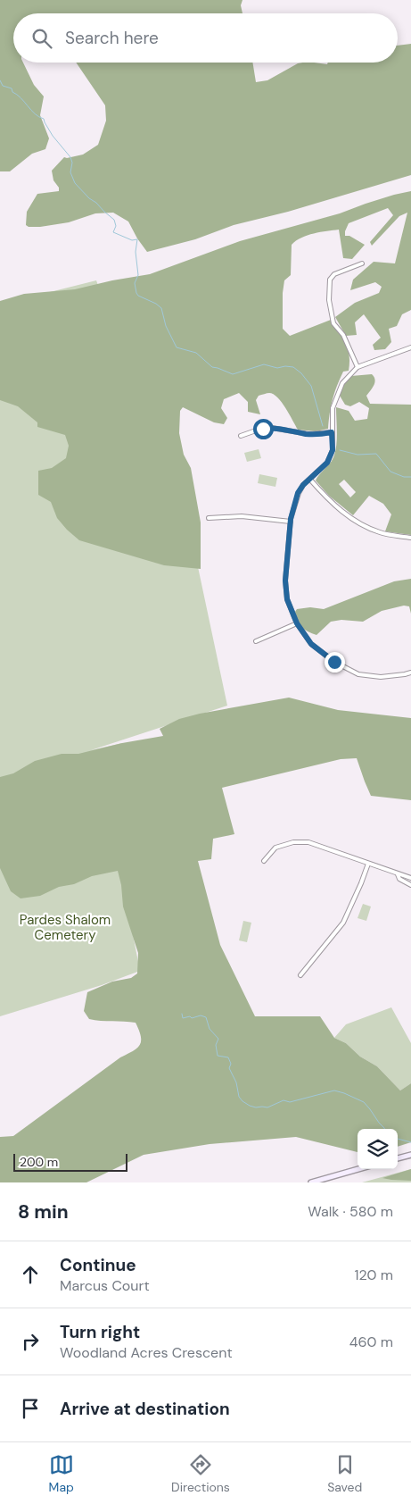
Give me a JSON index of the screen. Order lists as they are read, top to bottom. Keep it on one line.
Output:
{"parks":["Pardes Shalom Cemetery"],"scale_bar":"200 m","page":{"search":"Search here","scale":"200 m","heading":["8 min","Walk · 580 m"],"list":[["Continue","Marcus Court","120 m"],["Turn right","Woodland Acres Crescent","460 m"],"Arrive at destination"],"nav":["Map","Directions","Saved"]}}
